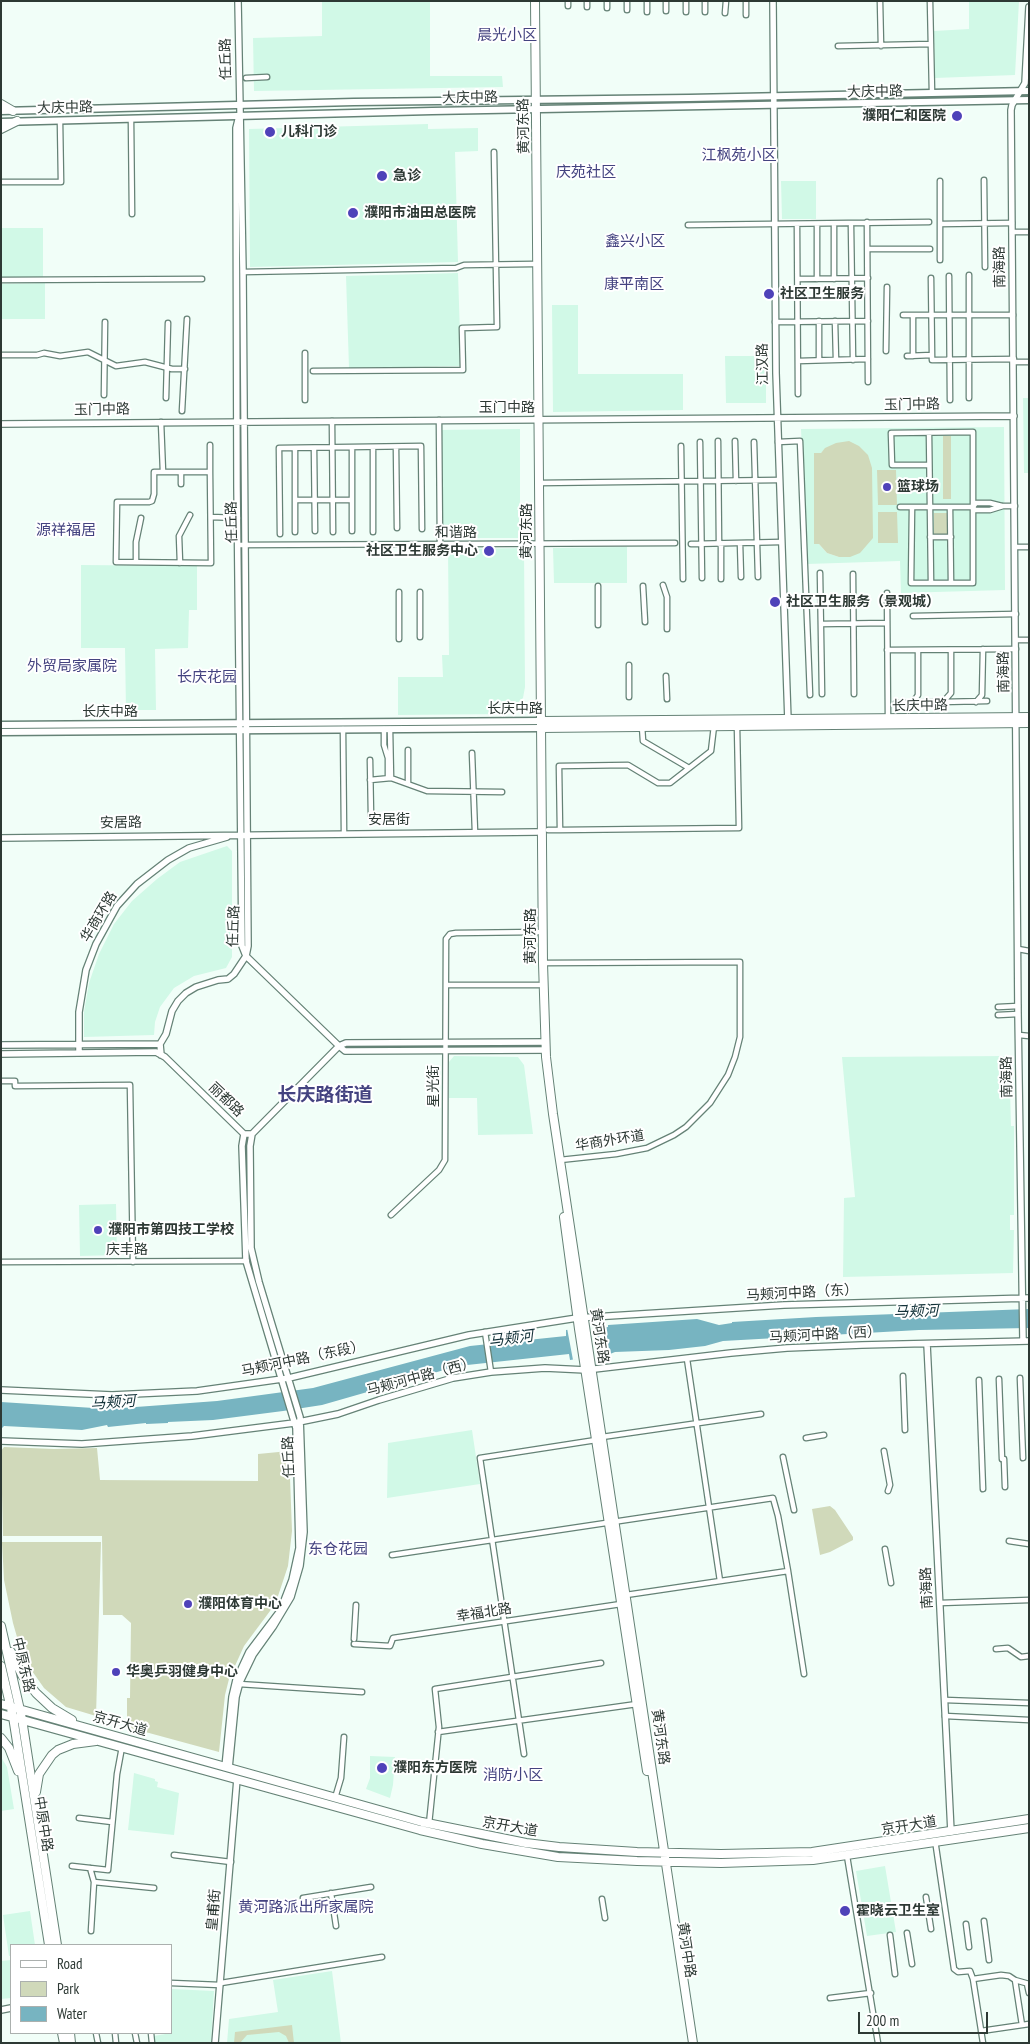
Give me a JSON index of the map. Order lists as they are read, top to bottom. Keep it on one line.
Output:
{"streets":{"main road":["大庆中路","黄河东路","长庆中路","中原东路","京开大道","中原中路","黄河中路"],"street":["任丘路","南海路","江汉路","玉门中路","和谐路","安居街","安居路","华商环路","星光街","丽都路","华商外环道","庆丰路","马颊河中路（东）","马颊河中路（西）","马颊河中路（东段）","幸福北路","皇甫街"]},"crossings":[["任丘路","大庆中路"],["任丘路","玉门中路"],["任丘路","和谐路"],["任丘路","长庆中路"],["任丘路","安居街"],["任丘路","安居路"],["任丘路","华商环路"],["任丘路","丽都路"],["任丘路","庆丰路"],["任丘路","马颊河中路（西）"],["任丘路","马颊河中路（东段）"],["任丘路","京开大道"],["大庆中路","黄河东路"],["大庆中路","南海路"],["大庆中路","江汉路"],["黄河东路","玉门中路"],["黄河东路","和谐路"],["黄河东路","长庆中路"],["黄河东路","安居街"],["黄河东路","星光街"],["黄河东路","华商外环道"],["黄河东路","马颊河中路（东）"],["黄河东路","马颊河中路（西）"],["黄河东路","马颊河中路（东段）"],["黄河东路","幸福北路"],["黄河东路","京开大道"],["黄河东路","黄河中路"],["南海路","玉门中路"],["南海路","长庆中路"],["南海路","马颊河中路（东）"],["南海路","马颊河中路（西）"],["南海路","京开大道"],["江汉路","玉门中路"],["江汉路","长庆中路"],["安居街","安居路"],["安居街","华商环路"],["安居路","华商环路"],["马颊河中路（东）","马颊河中路（东段）"],["中原东路","京开大道"],["中原东路","中原中路"],["京开大道","中原中路"],["京开大道","皇甫街"],["京开大道","黄河中路"]],"districts":["晨光小区","江枫苑小区","庆苑社区","鑫兴小区","康平南区","源祥福居","外贸局家属院","长庆花园","长庆路街道","东仓花园","消防小区","黄河路派出所家属院"],"water":["马颊河"],"places":["濮阳仁和医院","儿科门诊","急诊","濮阳市油田总医院","社区卫生服务","篮球场","社区卫生服务中心","社区卫生服务（景观城）","濮阳市第四技工学校","濮阳体育中心","华奥乒羽健身中心","濮阳东方医院","霍晓云卫生室"],"legend":["Road","Park","Water"],"scale_bar":"200 m"}
